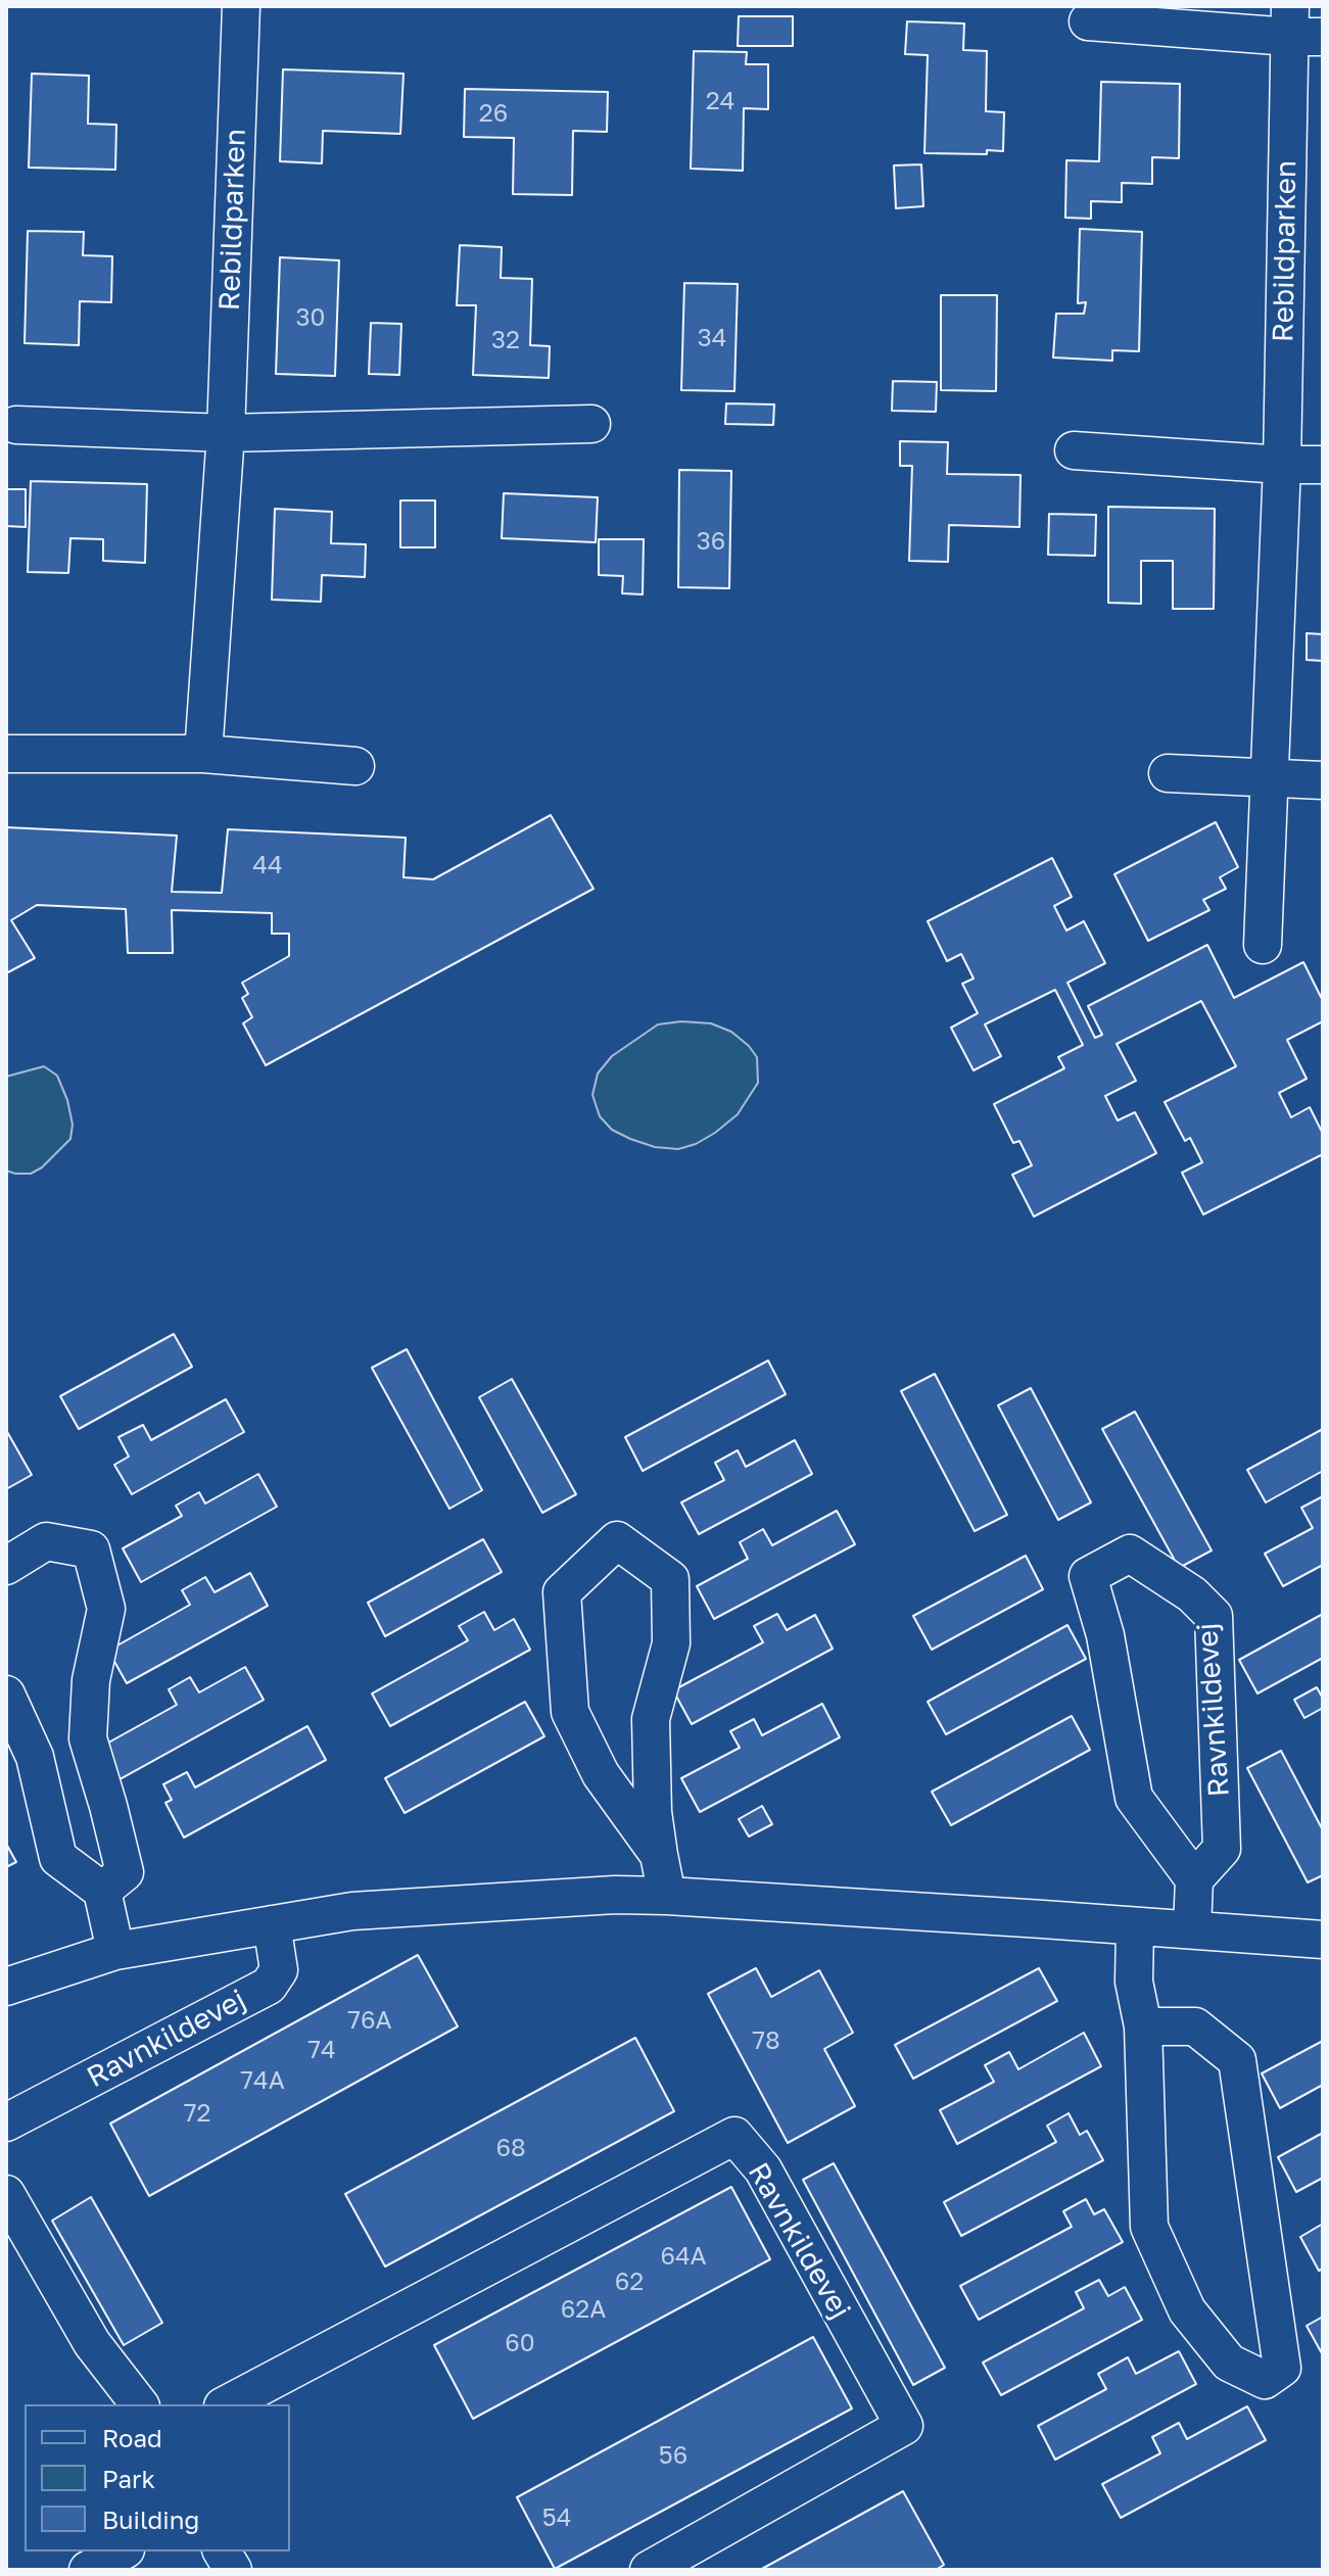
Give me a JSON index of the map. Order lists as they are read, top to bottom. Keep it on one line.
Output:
{"streets":{"street":["Rebildparken","Ravnkildevej"]},"house_numbers":["24","26","30","34","32","36","44","76A","78","74","74A","72","68","64A","62","62A","60","56","54"],"legend":["Road","Park","Building"]}
